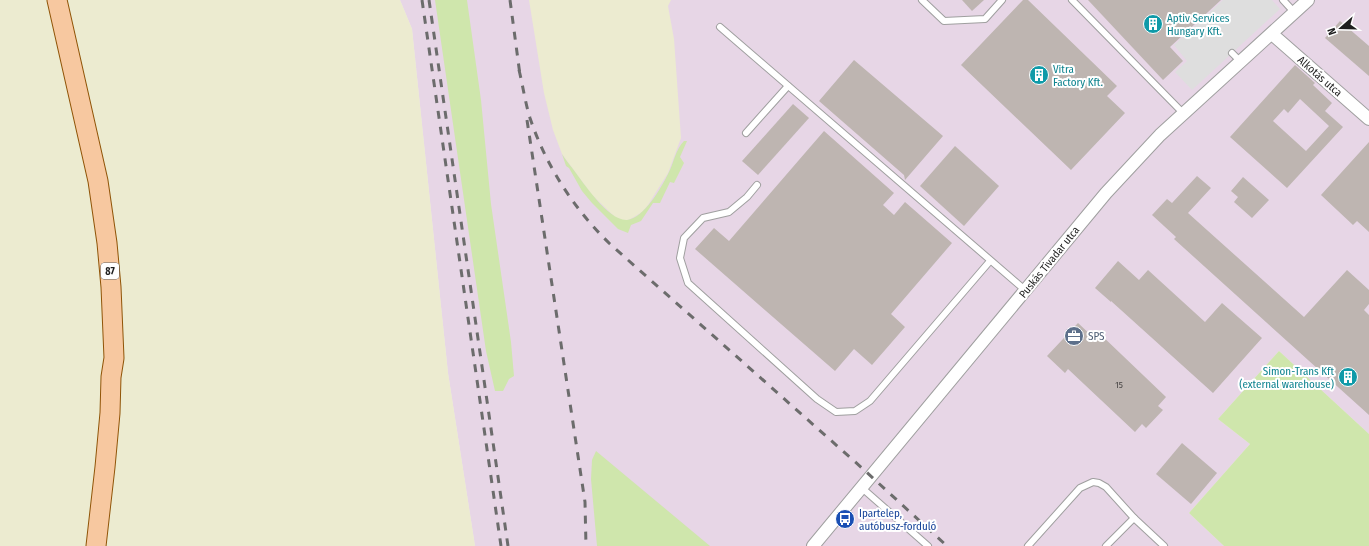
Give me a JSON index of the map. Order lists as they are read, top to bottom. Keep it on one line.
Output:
{"streets":{"main road":["87"],"street":["Alkotás utca","Puskás Tivadar utca"]},"crossings":[["Alkotás utca","Puskás Tivadar utca"]],"places":{"building":["Aptiv Services Hungary Kft.","Vitra Factory Kft.","Simon-Trans Kft (external warehouse)"],"office":["SPS"],"bus stop":["Ipartelep, autóbusz-forduló"]},"house_numbers":["15"],"north":"left"}
